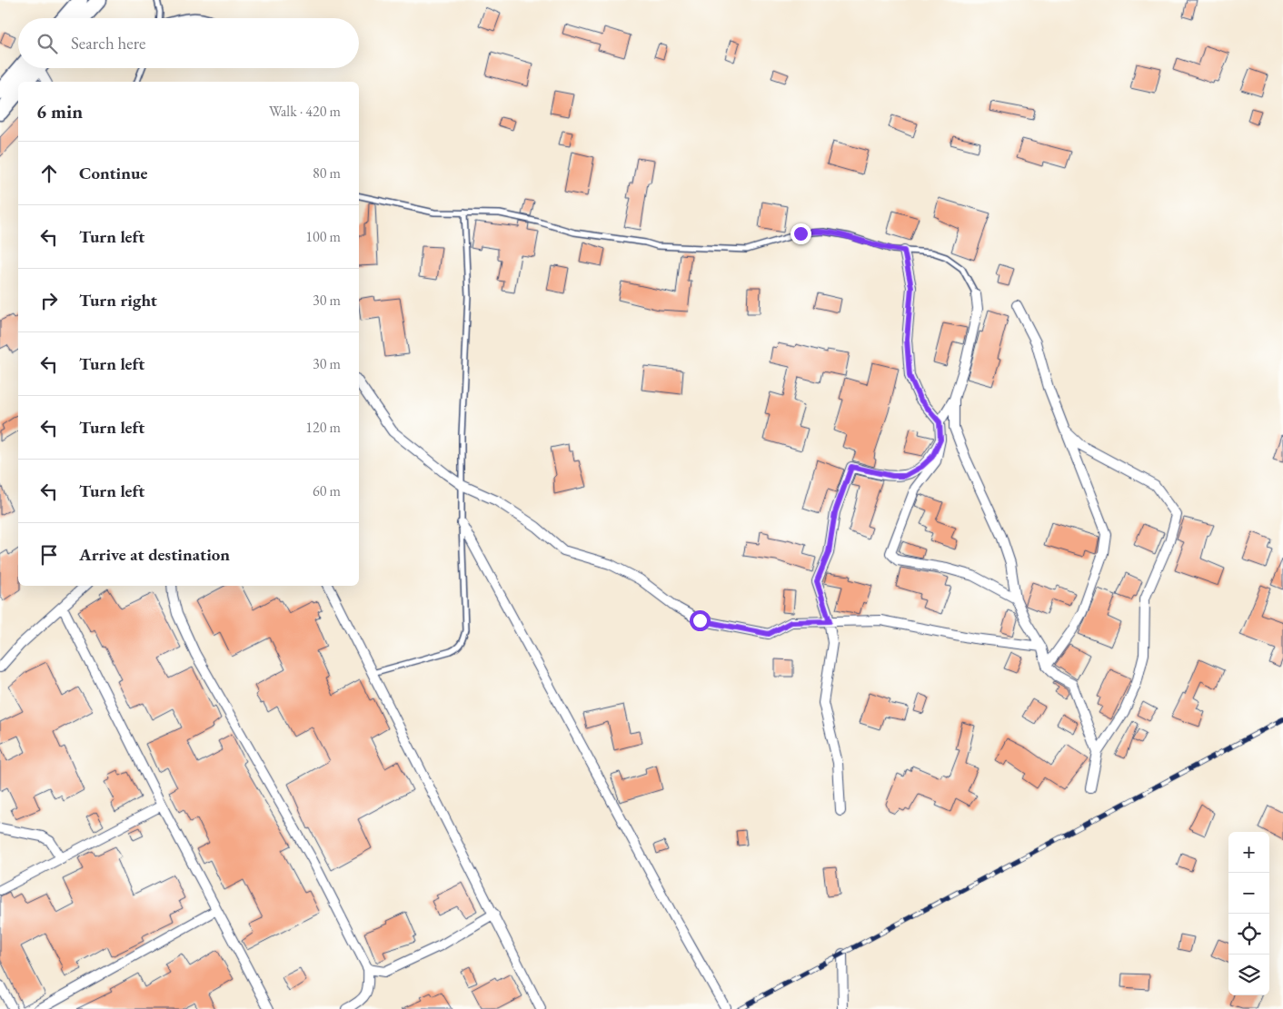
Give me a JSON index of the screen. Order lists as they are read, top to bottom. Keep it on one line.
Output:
{"page":{"search":"Search here","heading":["6 min","Walk · 420 m"],"list":[["Continue","80 m"],["Turn left","100 m"],["Turn right","30 m"],["Turn left","30 m"],["Turn left","120 m"],["Turn left","60 m"],"Arrive at destination"],"map_buttons":["+","−"]}}
